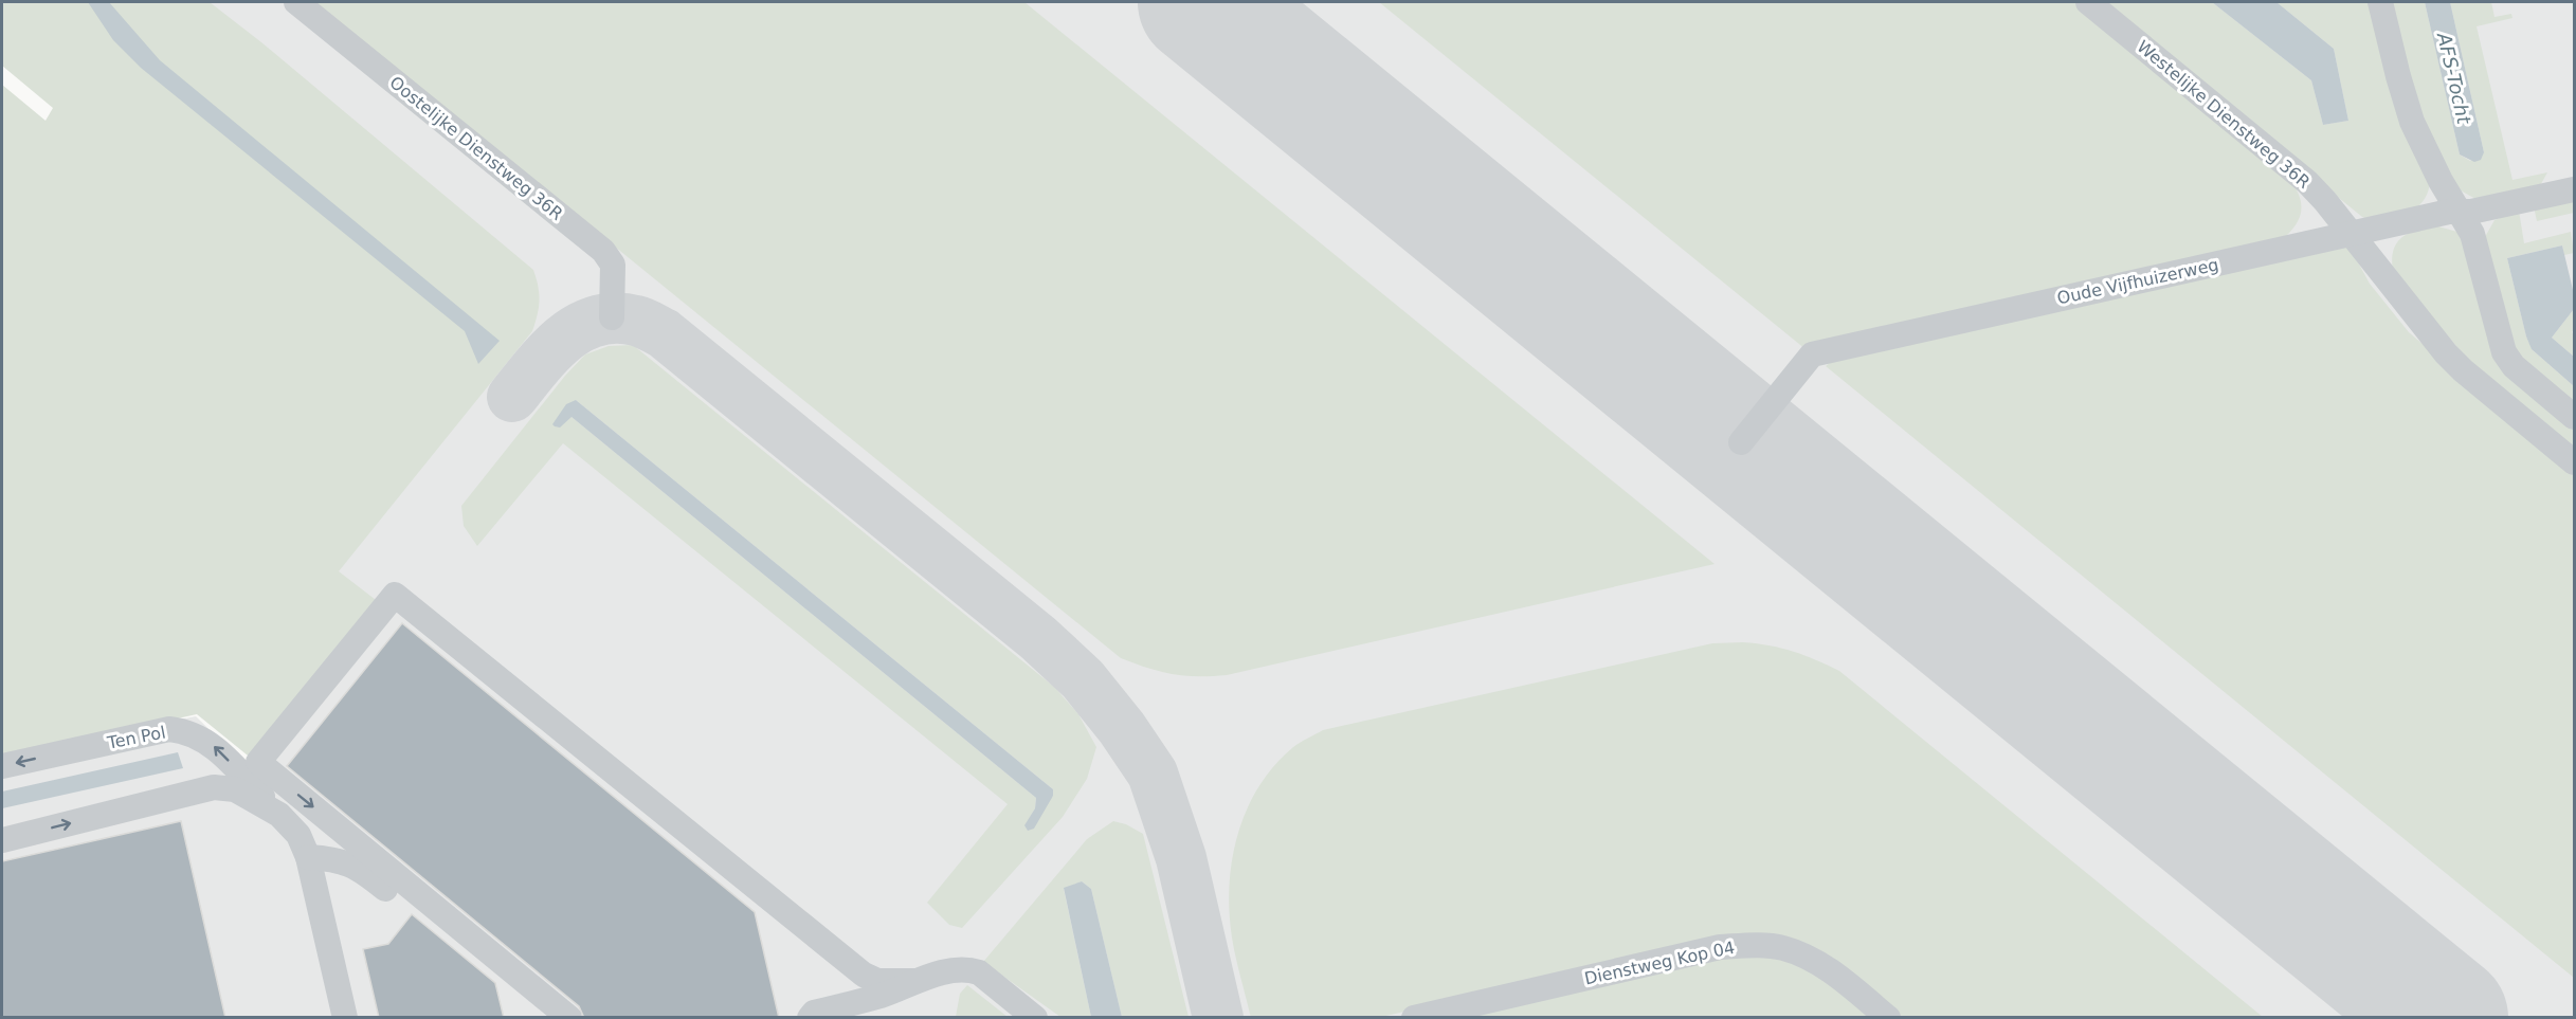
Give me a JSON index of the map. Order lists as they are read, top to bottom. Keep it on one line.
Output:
{"streets":{"lane":["Westelijke Dienstweg 36R","Oostelijke Dienstweg 36R","Oude Vijfhuizerweg","Ten Pol","Dienstweg Kop 04"]},"crossings":[["Westelijke Dienstweg 36R","Oude Vijfhuizerweg"]],"water":["AFS-Tocht"]}
